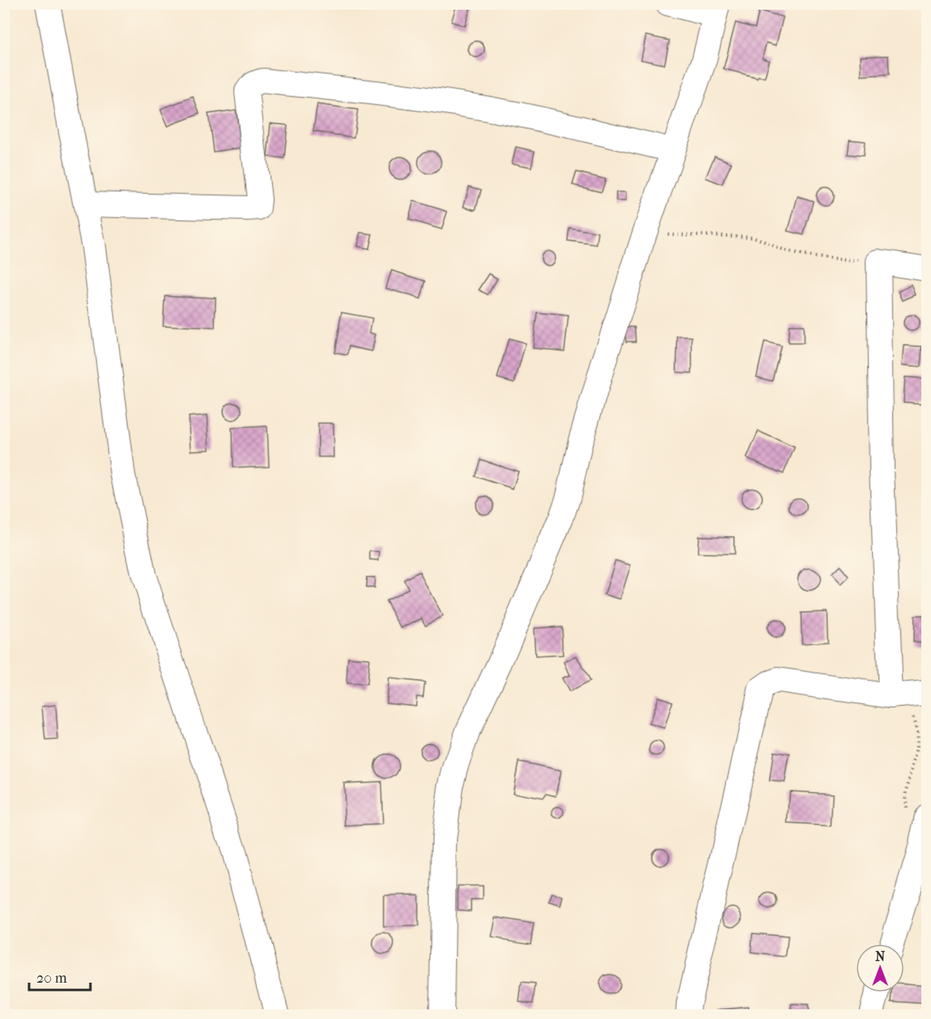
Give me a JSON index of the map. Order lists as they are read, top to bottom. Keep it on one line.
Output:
{"scale_bar":"20 m","north":"top"}
